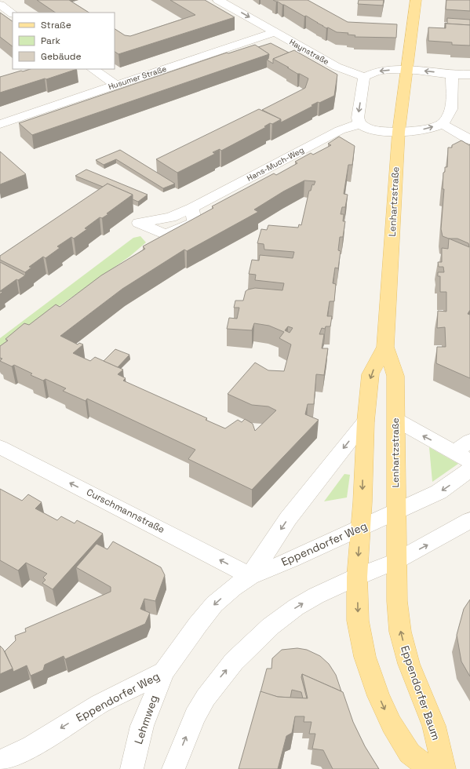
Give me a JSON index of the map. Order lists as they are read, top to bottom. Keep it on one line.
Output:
{"streets":{"main road":["Lenhartzstraße","Eppendorfer Baum"],"street":["Haynstraße","Husumer Straße","Hans-Much-Weg","Curschmannstraße","Eppendorfer Weg","Lehmweg"]},"crossings":[["Haynstraße","Husumer Straße"],["Lenhartzstraße","Eppendorfer Weg"],["Lenhartzstraße","Eppendorfer Baum"],["Curschmannstraße","Eppendorfer Weg"],["Eppendorfer Weg","Lehmweg"]],"one_way":["Haynstraße","Curschmannstraße"],"legend":["Straße","Park","Gebäude"]}
